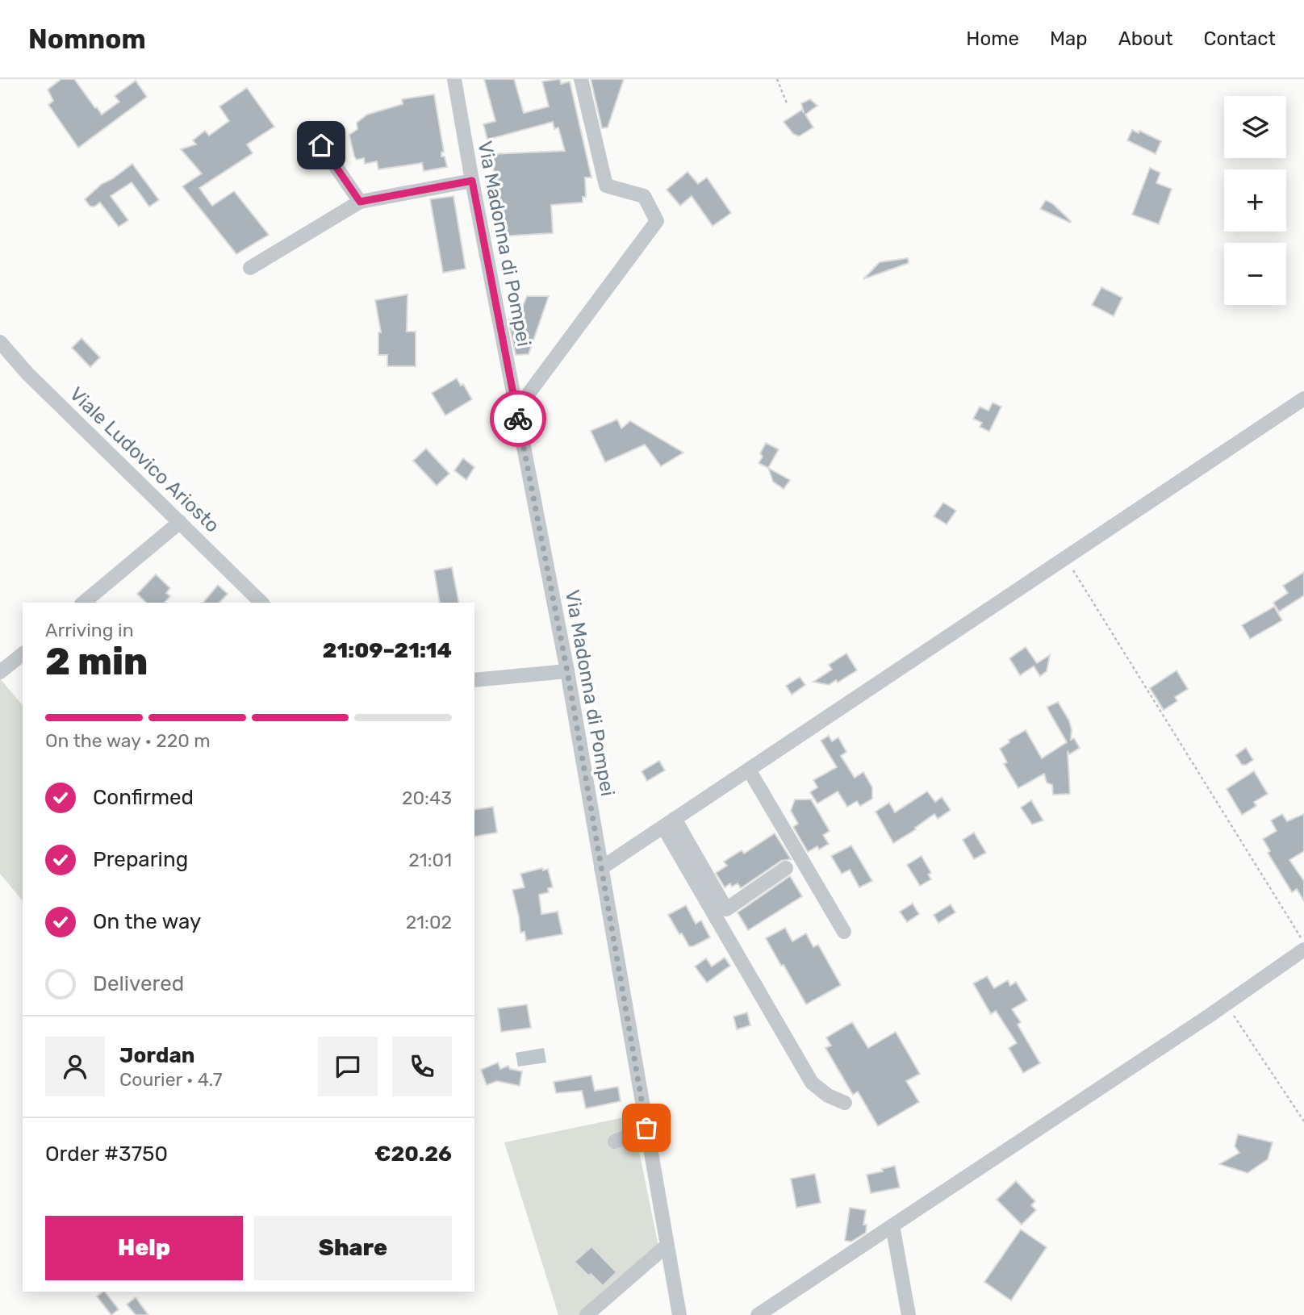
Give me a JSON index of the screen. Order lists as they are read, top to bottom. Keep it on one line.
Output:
{"streets":{"street":["Via Madonna di Pompei","Viale Ludovico Ariosto"]},"page":{"header":"Nomnom","nav":["Home","Map","About","Contact"],"map_buttons":["+","−"],"heading":["2 min","Arriving in","21:09–21:14"],"panel":["Jordan","Courier · 4.7","Order #3750","€20.26"],"bar":"On the way · 220 m","list":[["Confirmed","20:43"],["Preparing","21:01"],["On the way","21:02"],"Delivered"],"buttons":["Help","Share"]}}
